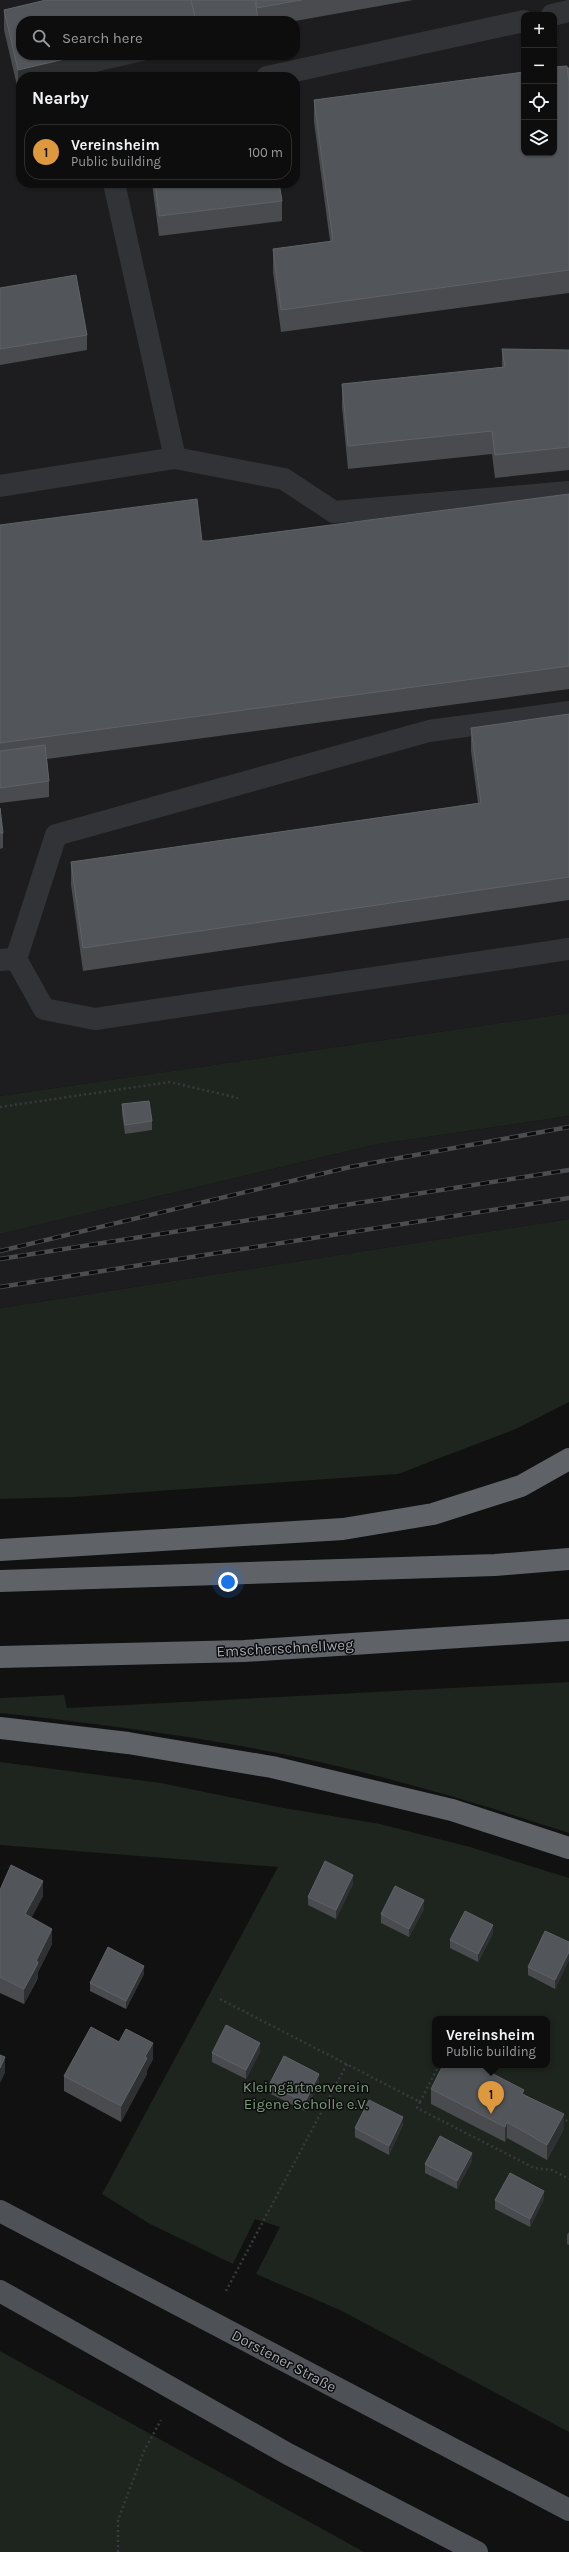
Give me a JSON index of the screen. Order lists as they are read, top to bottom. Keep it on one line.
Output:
{"streets":{"highway":["Emscherschnellweg"],"main road":["Dorstener Straße"]},"parks":["Kleingärtnerverein Eigene Scholle e.V."],"page":{"map_buttons":["+","−"],"search":"Search here","heading":"Nearby","list":[{"mark":"1","name":"Vereinsheim","note":"Public building","value":"100 m"}],"popup":["Vereinsheim","Public building"],"pins":"1"}}
